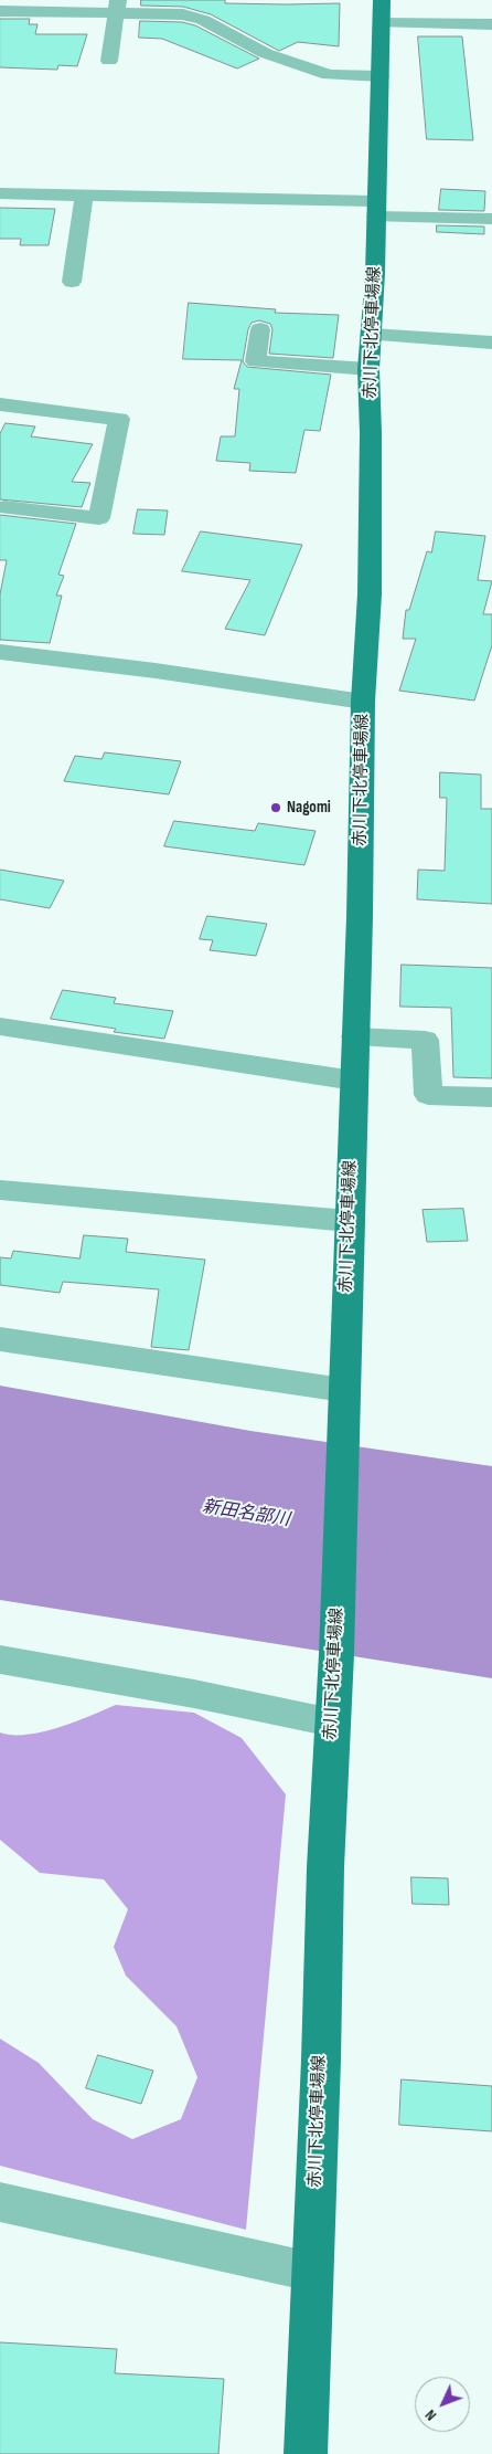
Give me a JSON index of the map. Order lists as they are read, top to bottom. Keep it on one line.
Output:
{"streets":{"main road":["赤川下北停車場線"]},"water":["新田名部川"],"places":["Nagomi"],"north":"bottom left"}
